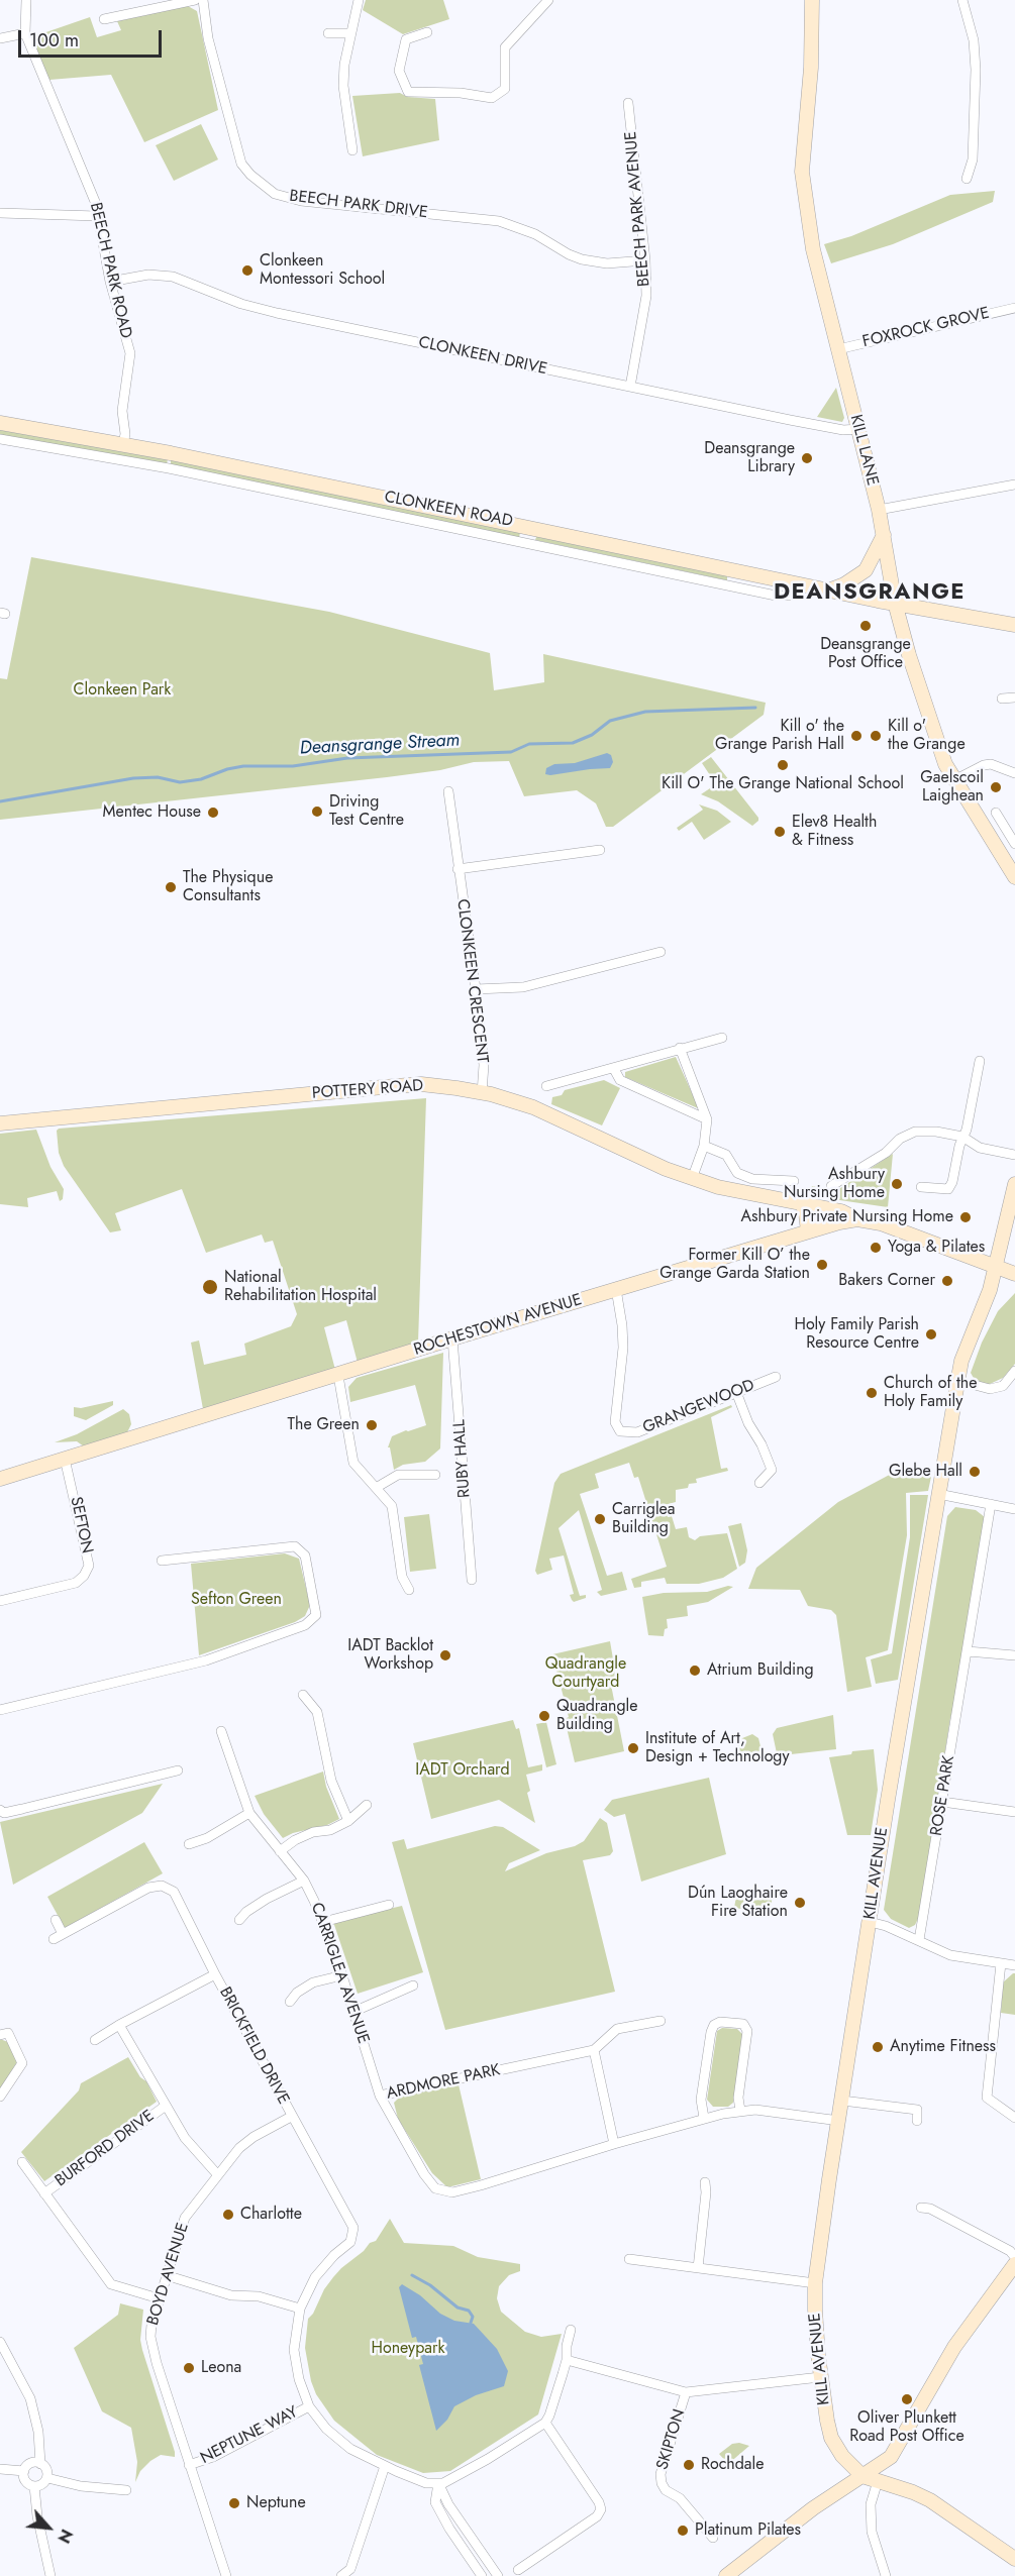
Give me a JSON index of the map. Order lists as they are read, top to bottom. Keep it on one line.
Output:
{"streets":{"main road":["KILL LANE","CLONKEEN ROAD","POTTERY ROAD","ROCHESTOWN AVENUE","KILL AVENUE"],"street":["BEECH PARK DRIVE","BEECH PARK AVENUE","BEECH PARK ROAD","FOXROCK GROVE","CLONKEEN DRIVE","CLONKEEN CRESCENT","GRANGEWOOD","RUBY HALL","SEFTON","ROSE PARK","CARRIGLEA AVENUE","BRICKFIELD DRIVE","ARDMORE PARK","BURFORD DRIVE","BOYD AVENUE","NEPTUNE WAY","SKIPTON"]},"crossings":[["BEECH PARK DRIVE","BEECH PARK AVENUE"],["BEECH PARK AVENUE","CLONKEEN DRIVE"],["BEECH PARK ROAD","CLONKEEN DRIVE"],["BEECH PARK ROAD","CLONKEEN ROAD"],["FOXROCK GROVE","KILL LANE"],["CLONKEEN DRIVE","KILL LANE"],["KILL LANE","CLONKEEN ROAD"],["CLONKEEN CRESCENT","POTTERY ROAD"],["POTTERY ROAD","ROCHESTOWN AVENUE"],["ROCHESTOWN AVENUE","GRANGEWOOD"],["ROCHESTOWN AVENUE","RUBY HALL"],["ROCHESTOWN AVENUE","SEFTON"],["ROCHESTOWN AVENUE","KILL AVENUE"],["KILL AVENUE","ARDMORE PARK"],["CARRIGLEA AVENUE","ARDMORE PARK"],["BRICKFIELD DRIVE","BOYD AVENUE"],["BURFORD DRIVE","BOYD AVENUE"],["BOYD AVENUE","NEPTUNE WAY"]],"districts":["DEANSGRANGE"],"water":["Deansgrange Stream"],"parks":["Clonkeen Park","Sefton Green","Quadrangle Courtyard","IADT Orchard","Honeypark"],"places":["Clonkeen Montessori School","Deansgrange Library","Deansgrange Post Office","Kill o' the Grange Parish Hall","Kill o' the Grange","Kill O' The Grange National School","Gaelscoil Laighean","Driving Test Centre","Mentec House","Elev8 Health & Fitness","The Physique Consultants","Ashbury Nursing Home","Ashbury Private Nursing Home","Yoga & Pilates","Former Kill O’ the Grange Garda Station","Bakers Corner","National Rehabilitation Hospital","Holy Family Parish Resource Centre","Church of the Holy Family","The Green","Glebe Hall","Carriglea Building","IADT Backlot Workshop","Atrium Building","Quadrangle Building","Institute of Art, Design + Technology","Dún Laoghaire Fire Station","Anytime Fitness","Charlotte","Leona","Oliver Plunkett Road Post Office","Rochdale","Neptune","Platinum Pilates"],"scale_bar":"100 m","north":"bottom right"}
